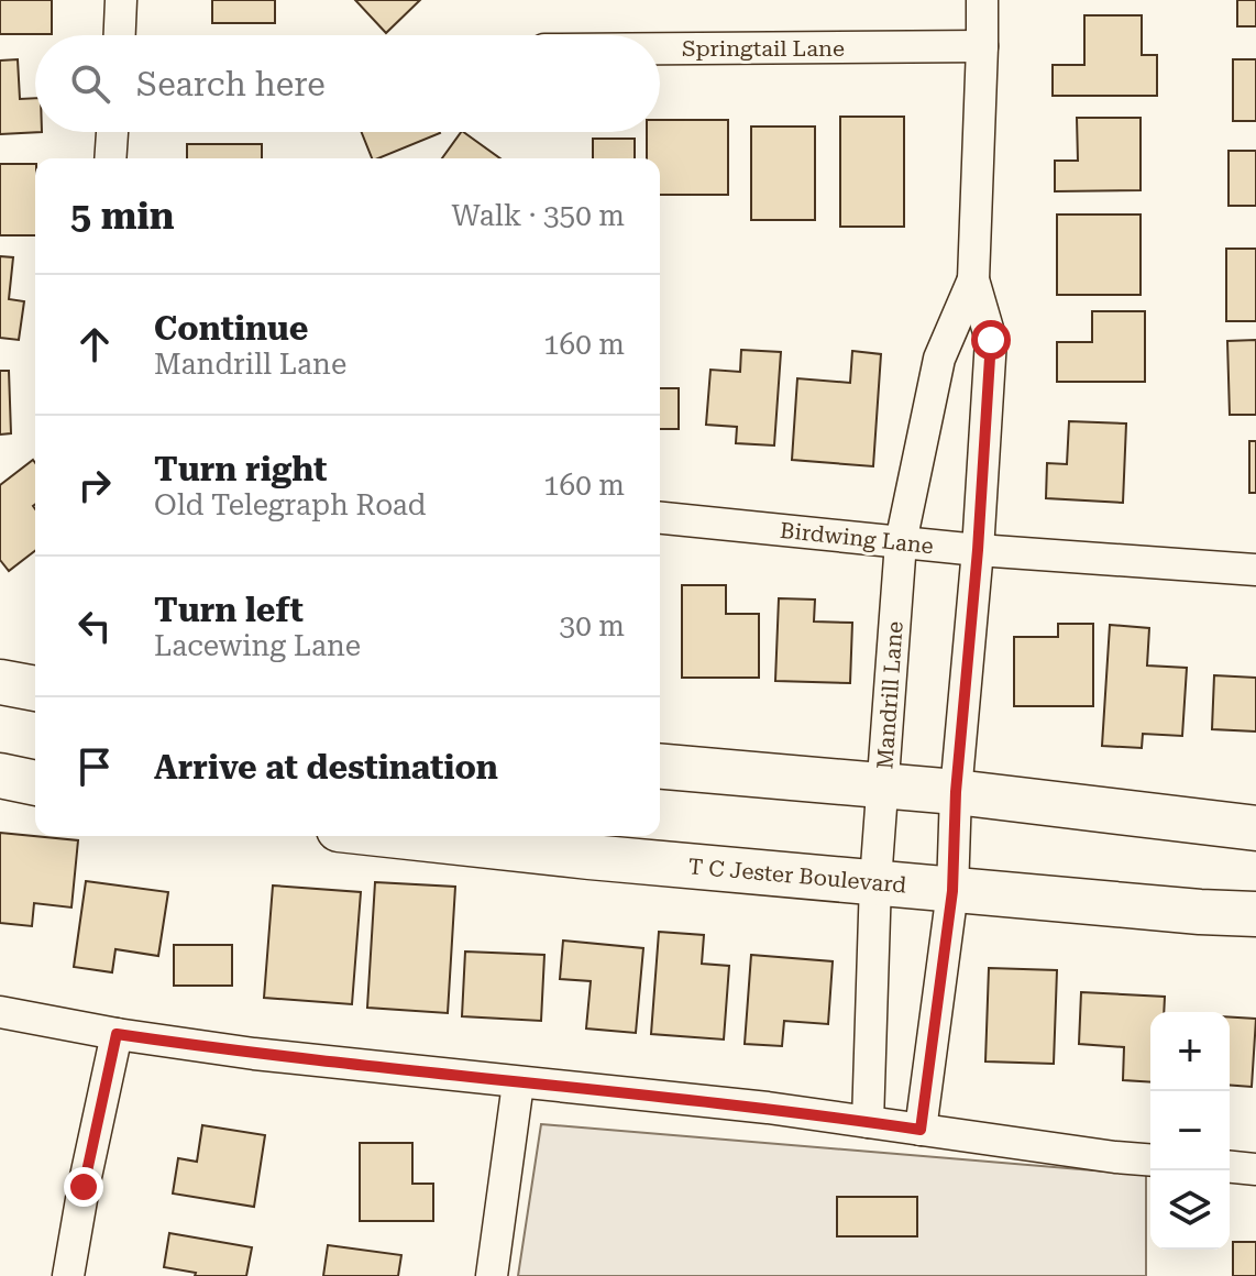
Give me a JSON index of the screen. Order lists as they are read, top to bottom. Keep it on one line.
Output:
{"streets":{"main road":["T C Jester Boulevard"],"street":["Springtail Lane","Birdwing Lane","Mandrill Lane"]},"crossings":[["Springtail Lane","Mandrill Lane"],["Birdwing Lane","Mandrill Lane"],["Mandrill Lane","T C Jester Boulevard"]],"page":{"search":"Search here","heading":["5 min","Walk · 350 m"],"list":[["Continue","Mandrill Lane","160 m"],["Turn right","Old Telegraph Road","160 m"],["Turn left","Lacewing Lane","30 m"],"Arrive at destination"],"map_buttons":["+","−"]}}
